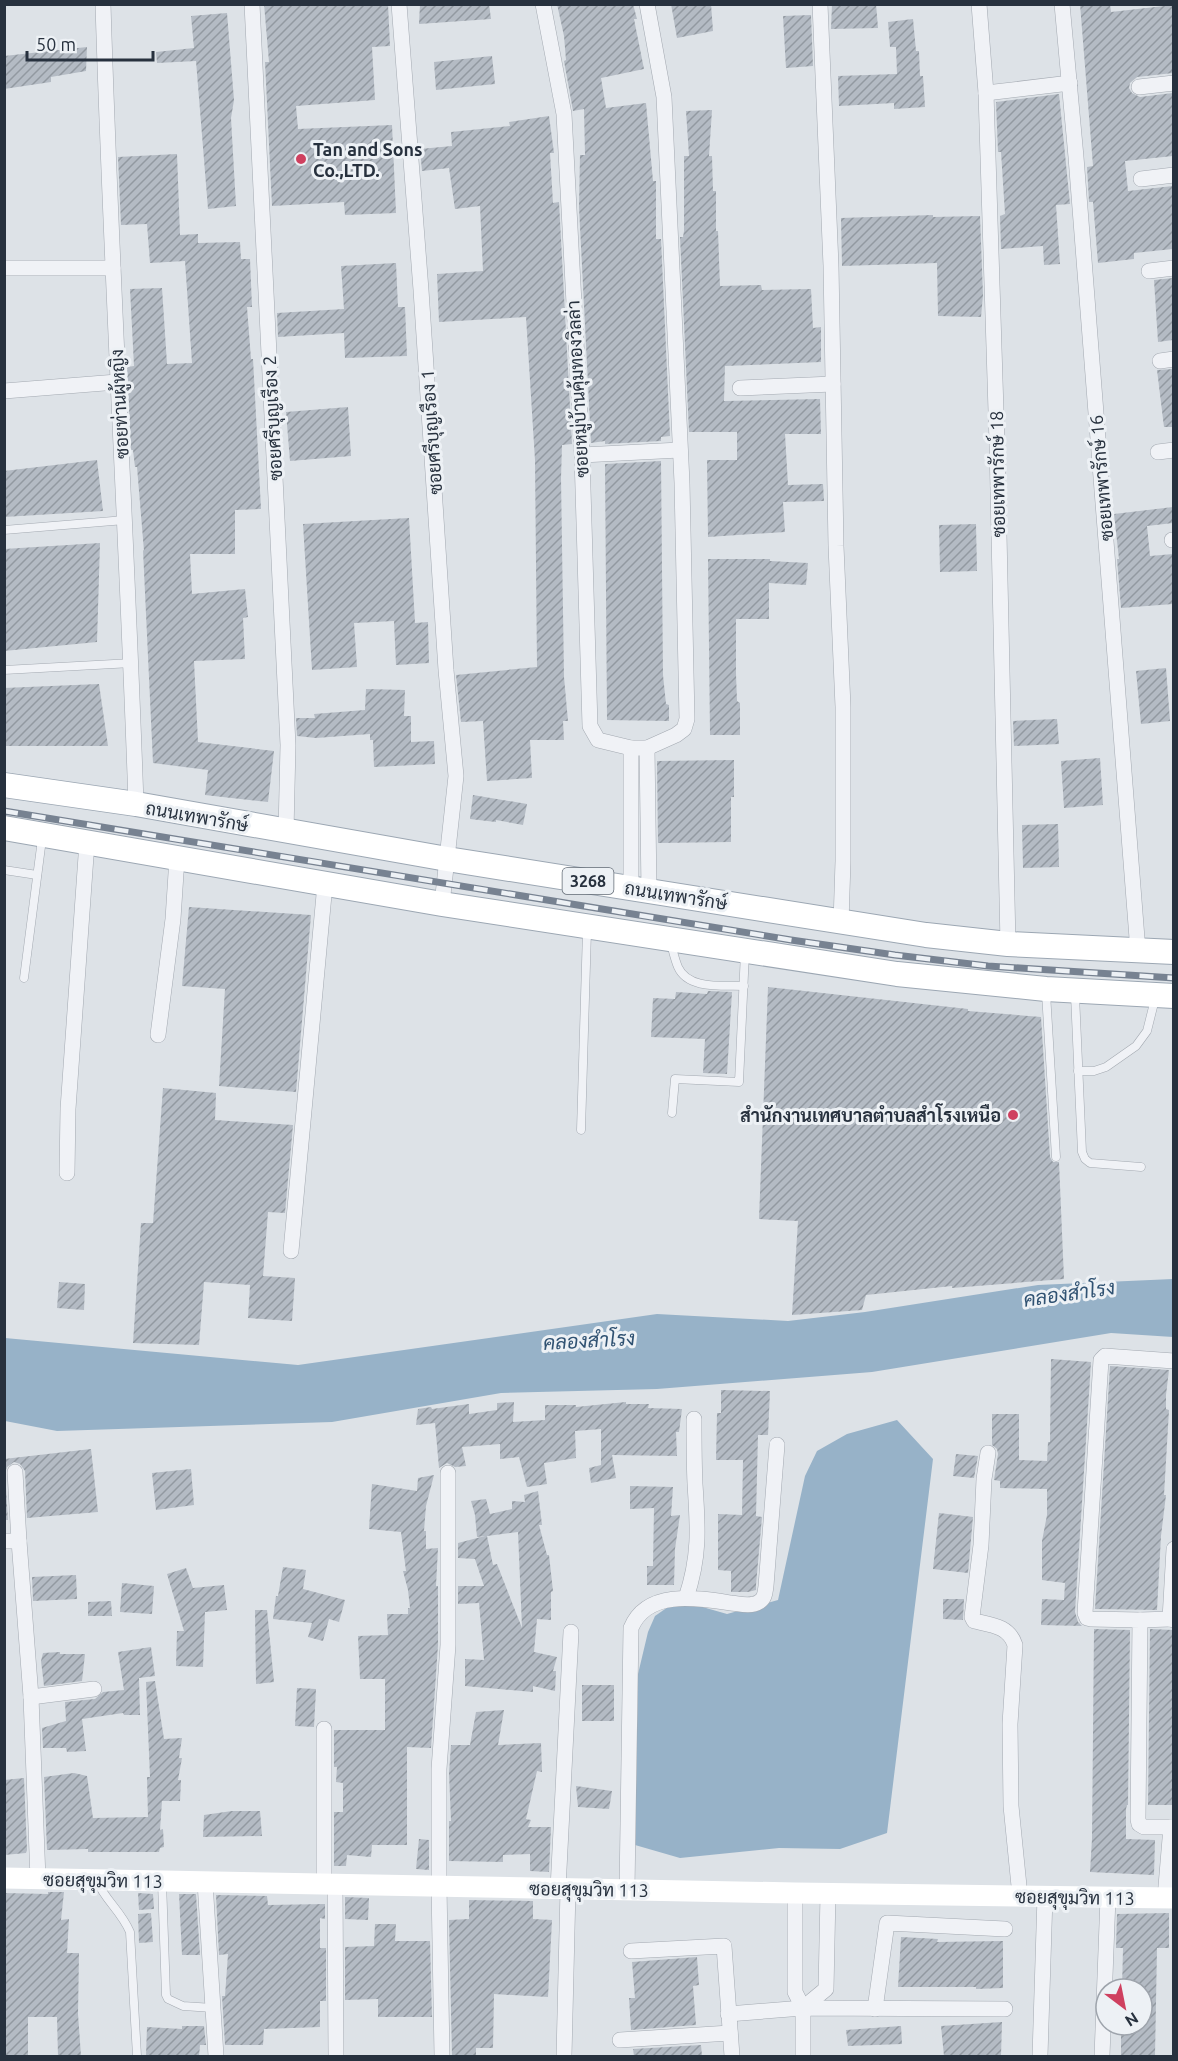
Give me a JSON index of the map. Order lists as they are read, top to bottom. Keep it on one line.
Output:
{"streets":{"main road":["ถนนเทพารักษ์","3268","ซอยสุขุมวิท 113"],"street":["ซอยหมู่บ้านคุ้มทองวิลล่า","ซอยท่านผู้หญิง","ซอยศรีบุญเรือง 2","ซอยศรีบุญเรือง 1","ซอยเทพารักษ์ 18","ซอยเทพารักษ์ 16"]},"crossings":[["ซอยท่านผู้หญิง","ถนนเทพารักษ์"],["ซอยศรีบุญเรือง 2","ถนนเทพารักษ์"],["ซอยศรีบุญเรือง 1","ถนนเทพารักษ์"],["ซอยเทพารักษ์ 18","ถนนเทพารักษ์"],["ซอยเทพารักษ์ 16","ถนนเทพารักษ์"]],"water":["คลองสำโรง"],"places":["Tan and Sons Co.,LTD.","สำนักงานเทศบาลตำบลสำโรงเหนือ"],"scale_bar":"50 m","north":"bottom right"}
